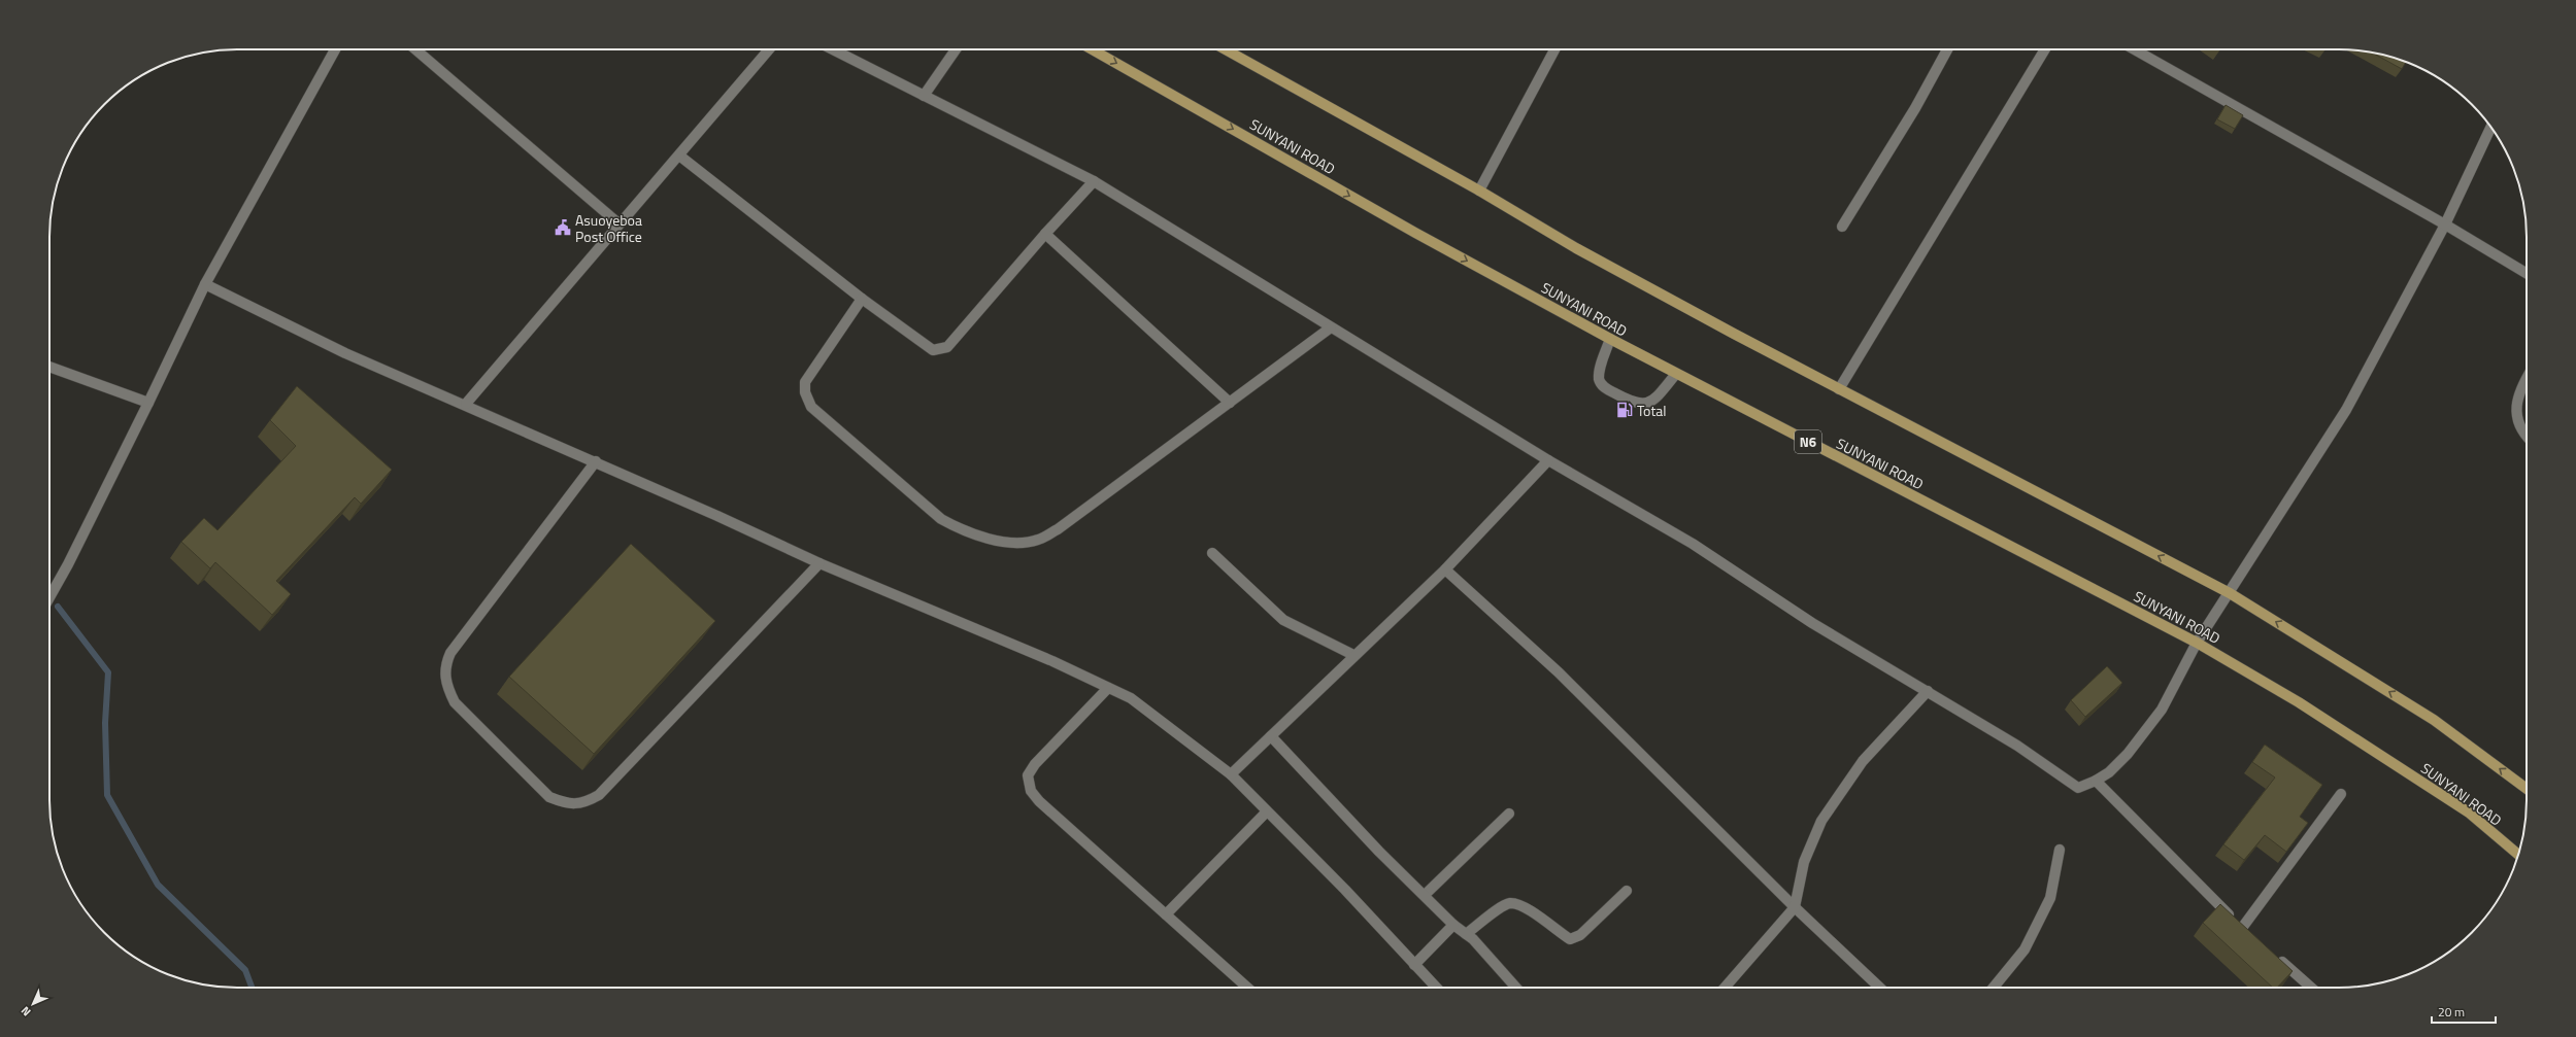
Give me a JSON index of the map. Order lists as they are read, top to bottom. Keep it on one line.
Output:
{"streets":{"main road":["SUNYANI ROAD","N6"]},"places":{"public building":["Asuoyeboa Post Office"],"fuel station":["Total"]},"scale_bar":"20 m","north":"bottom left"}
